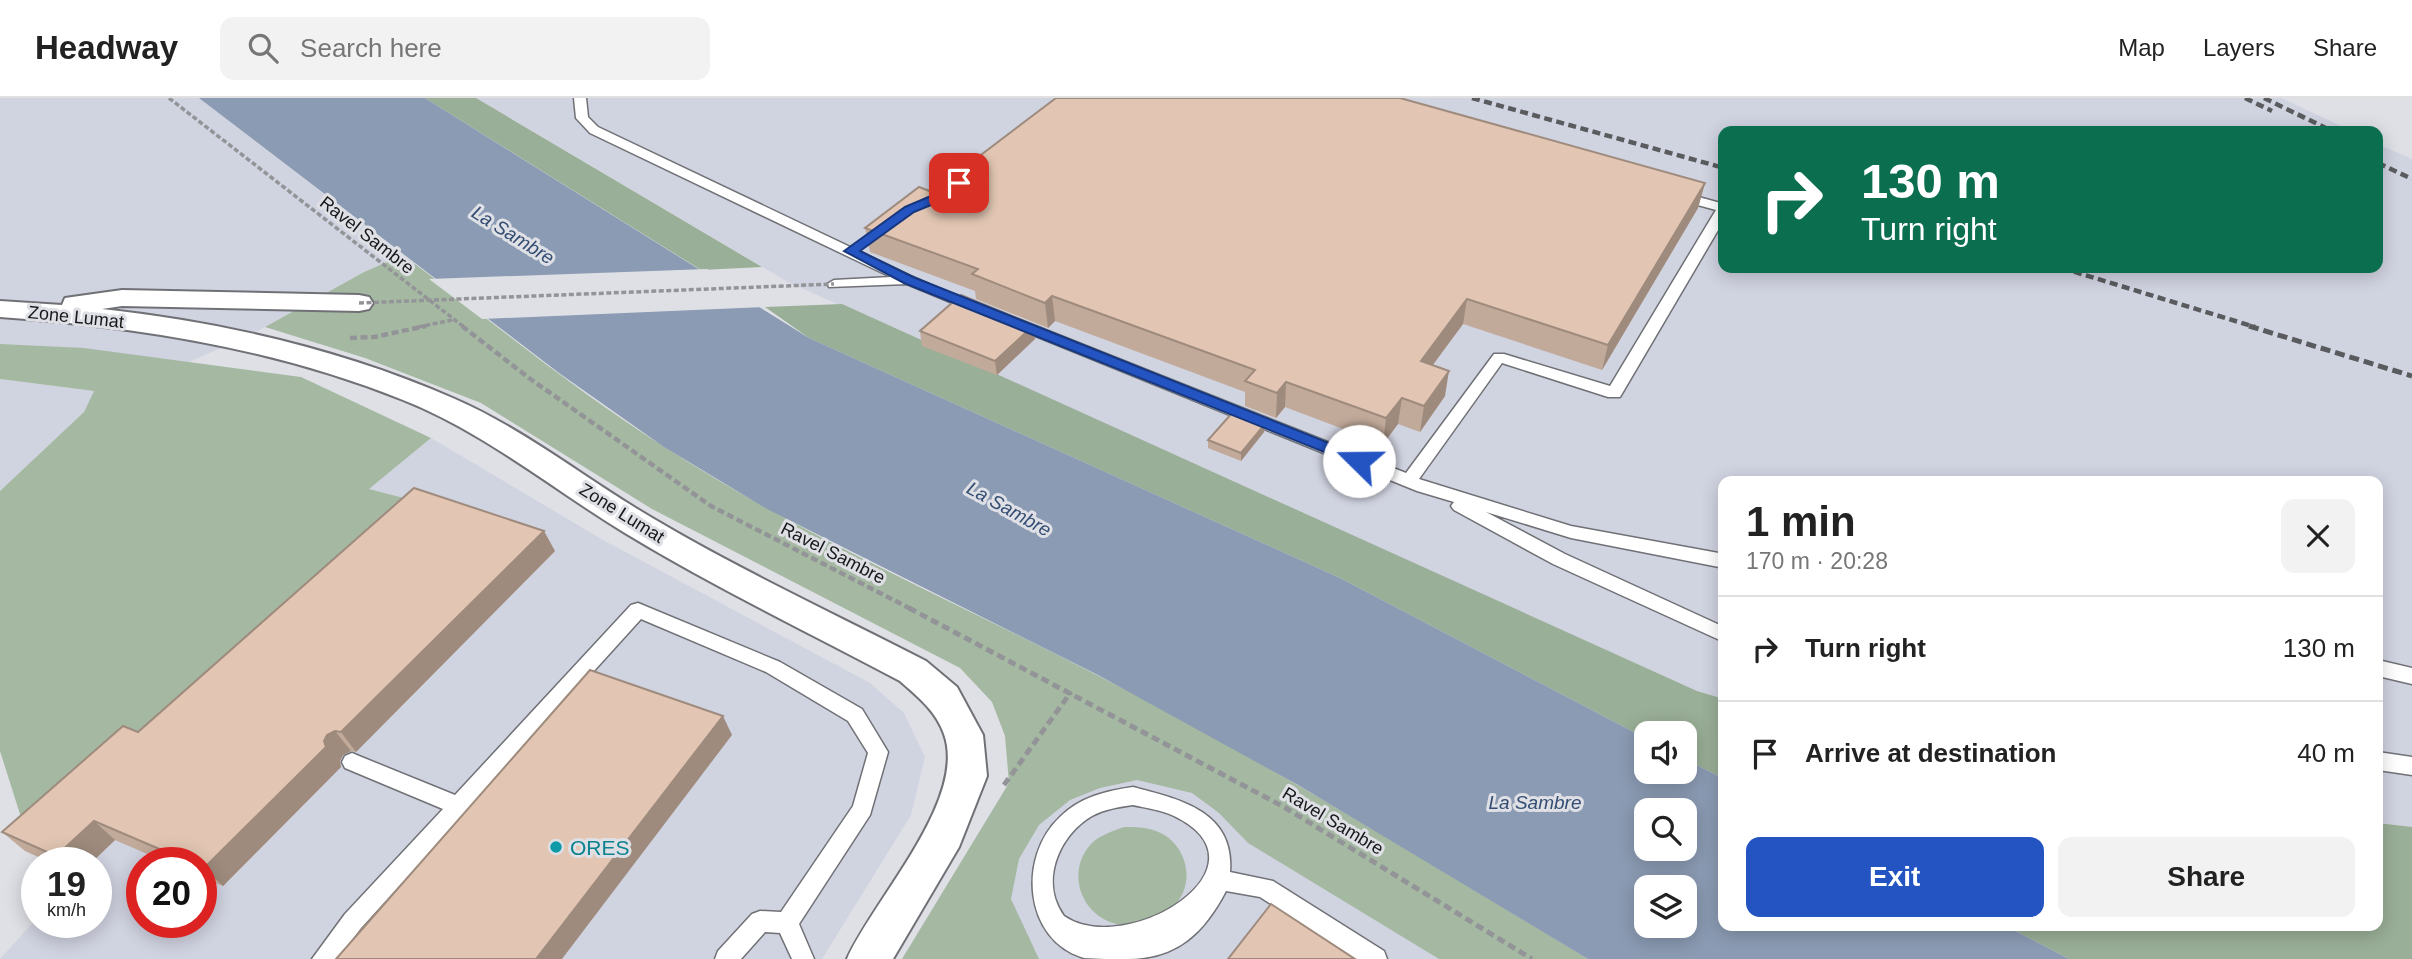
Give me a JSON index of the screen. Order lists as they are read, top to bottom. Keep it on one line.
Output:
{"streets":{"street":["Zone Lumat"],"path":["Ravel Sambre"]},"water":["La Sambre"],"places":["ORES"],"page":{"header":"Headway","search":"Search here","nav":["Map","Layers","Share"],"turn":["130 m","Turn right"],"heading":["1 min","170 m · 20:28"],"list":[{"name":"Turn right","value":"130 m"},{"name":"Arrive at destination","value":"40 m"}],"buttons":["Exit","Share"],"speed":"19 km/h","limit":"20"}}
